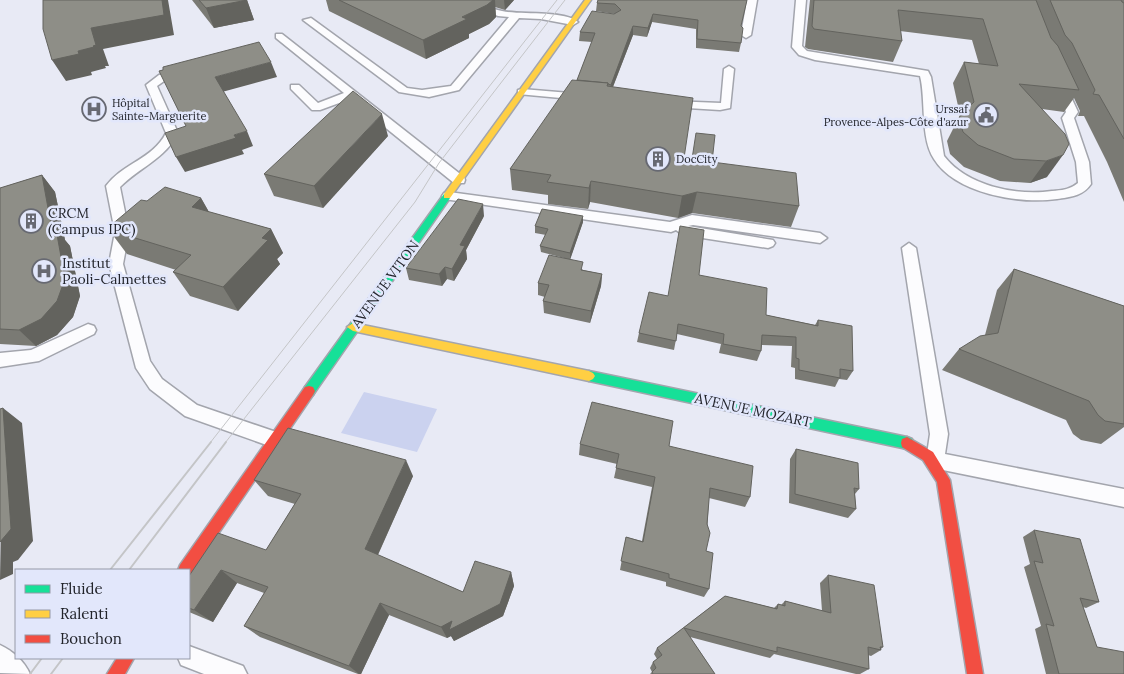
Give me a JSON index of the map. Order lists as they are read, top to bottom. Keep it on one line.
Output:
{"streets":{"street":["AVENUE VITON","AVENUE MOZART"]},"crossings":[["AVENUE VITON","AVENUE MOZART"]],"places":{"hospital":["Hôpital Sainte-Marguerite","Institut Paoli-Calmettes"],"public building":["Urssaf Provence-Alpes-Côte d'azur"],"building":["DocCity","CRCM (Campus IPC)"]},"legend":["Fluide","Ralenti","Bouchon"]}
